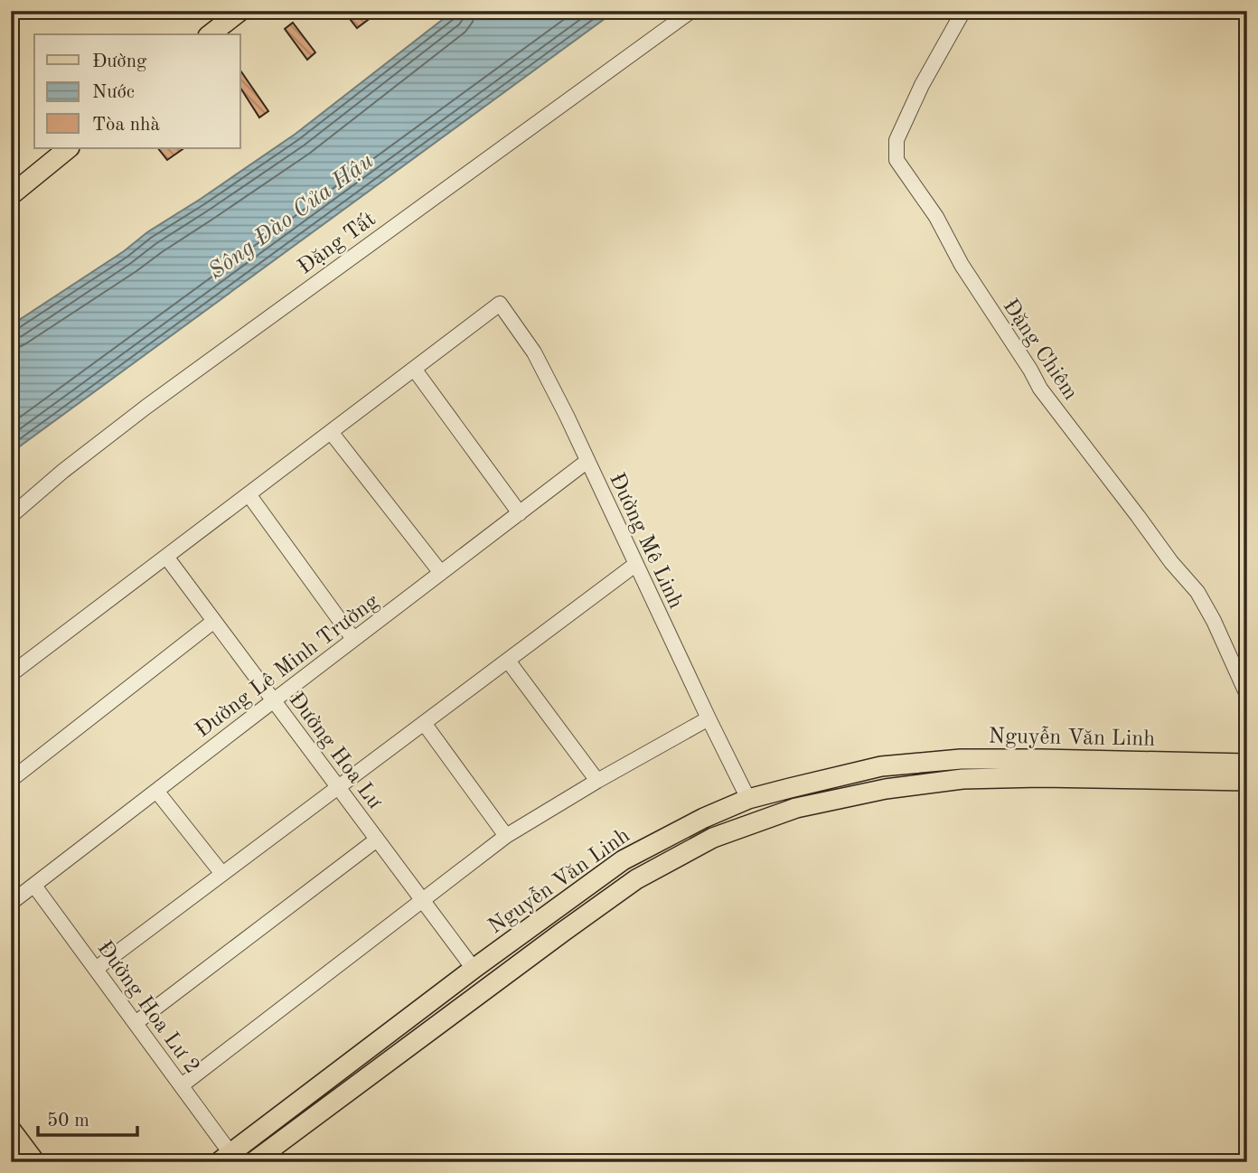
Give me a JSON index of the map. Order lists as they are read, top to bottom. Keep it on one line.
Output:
{"streets":{"main road":["Nguyễn Văn Linh"],"street":["Đặng Tất","Đặng Chiêm","Đường Mê Linh","Đường Lê Minh Trường","Đường Hoa Lư","Đường Hoa Lư 2"]},"crossings":[["Đường Mê Linh","Đường Lê Minh Trường"],["Đường Mê Linh","Nguyễn Văn Linh"],["Đường Lê Minh Trường","Đường Hoa Lư"],["Đường Lê Minh Trường","Đường Hoa Lư 2"],["Nguyễn Văn Linh","Đường Hoa Lư"],["Nguyễn Văn Linh","Đường Hoa Lư 2"]],"water":["Sông Đào Cửa Hậu"],"legend":["Đường","Nước","Tòa nhà"],"scale_bar":"50 m"}
